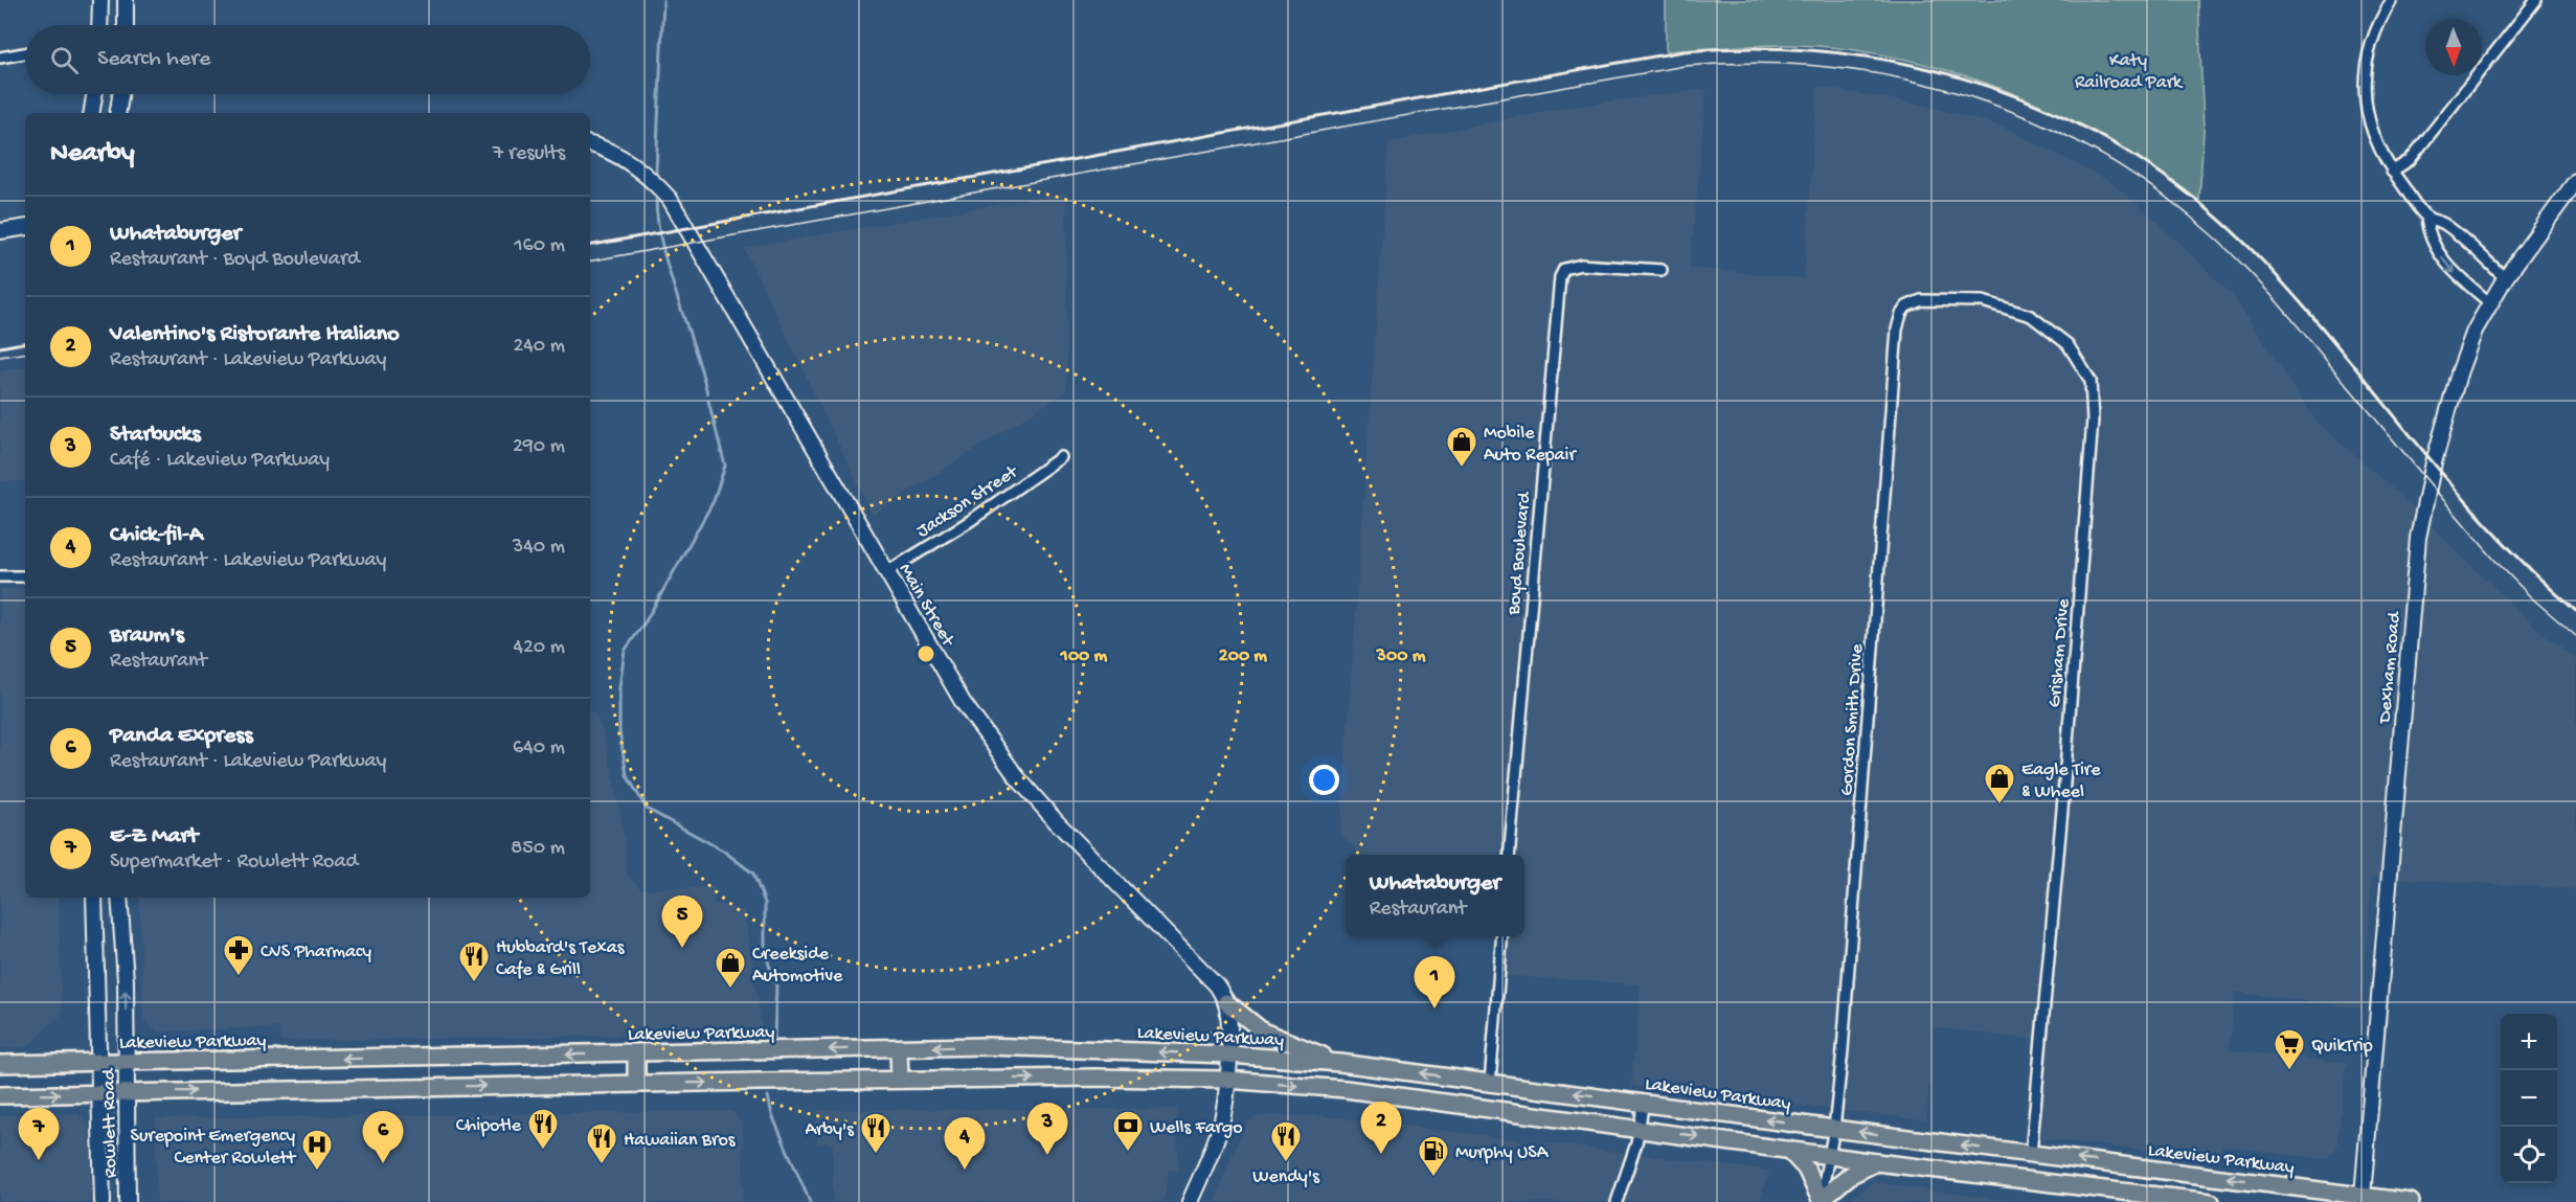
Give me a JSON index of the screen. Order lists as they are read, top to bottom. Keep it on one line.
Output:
{"streets":{"main road":["Lakeview Parkway"],"street":["Jackson Street","Boyd Boulevard","Main Street","Grisham Drive","Dexham Road","Gordon Smith Drive","Rowlett Road"]},"crossings":[["Jackson Street","Main Street"],["Grisham Drive","Gordon Smith Drive"],["Grisham Drive","Lakeview Parkway"],["Dexham Road","Lakeview Parkway"],["Gordon Smith Drive","Lakeview Parkway"],["Lakeview Parkway","Rowlett Road"]],"parks":["Katy Railroad Park"],"places":{"shop":["Mobile Auto Repair","Eagle Tire & Wheel","Creekside Automotive"],"pharmacy":["CVS Pharmacy"],"restaurant":["Hubbard's Texas Cafe & Grill","Chipotle","Arby's","Wendy's","Hawaiian Bros"],"supermarket":["QuikTrip"],"bank":["Wells Fargo"],"hospital":["Surepoint Emergency Center Rowlett"],"fuel station":["Murphy USA"]},"north":"bottom","page":{"search":"Search here","heading":["Nearby","7 results"],"list":[{"mark":"1","name":"Whataburger","note":"Restaurant · Boyd Boulevard","value":"160 m"},{"mark":"2","name":"Valentino's Ristorante Italiano","note":"Restaurant · Lakeview Parkway","value":"240 m"},{"mark":"3","name":"Starbucks","note":"Café · Lakeview Parkway","value":"290 m"},{"mark":"4","name":"Chick-fil-A","note":"Restaurant · Lakeview Parkway","value":"340 m"},{"mark":"5","name":"Braum's","note":"Restaurant","value":"420 m"},{"mark":"6","name":"Panda Express","note":"Restaurant · Lakeview Parkway","value":"640 m"},{"mark":"7","name":"E-Z Mart","note":"Supermarket · Rowlett Road","value":"850 m"}],"popup":["Whataburger","Restaurant"],"pins":["5","1","2","3","7","6","4"],"map_buttons":["+","−"]},"rings":["100 m","200 m","300 m"]}
